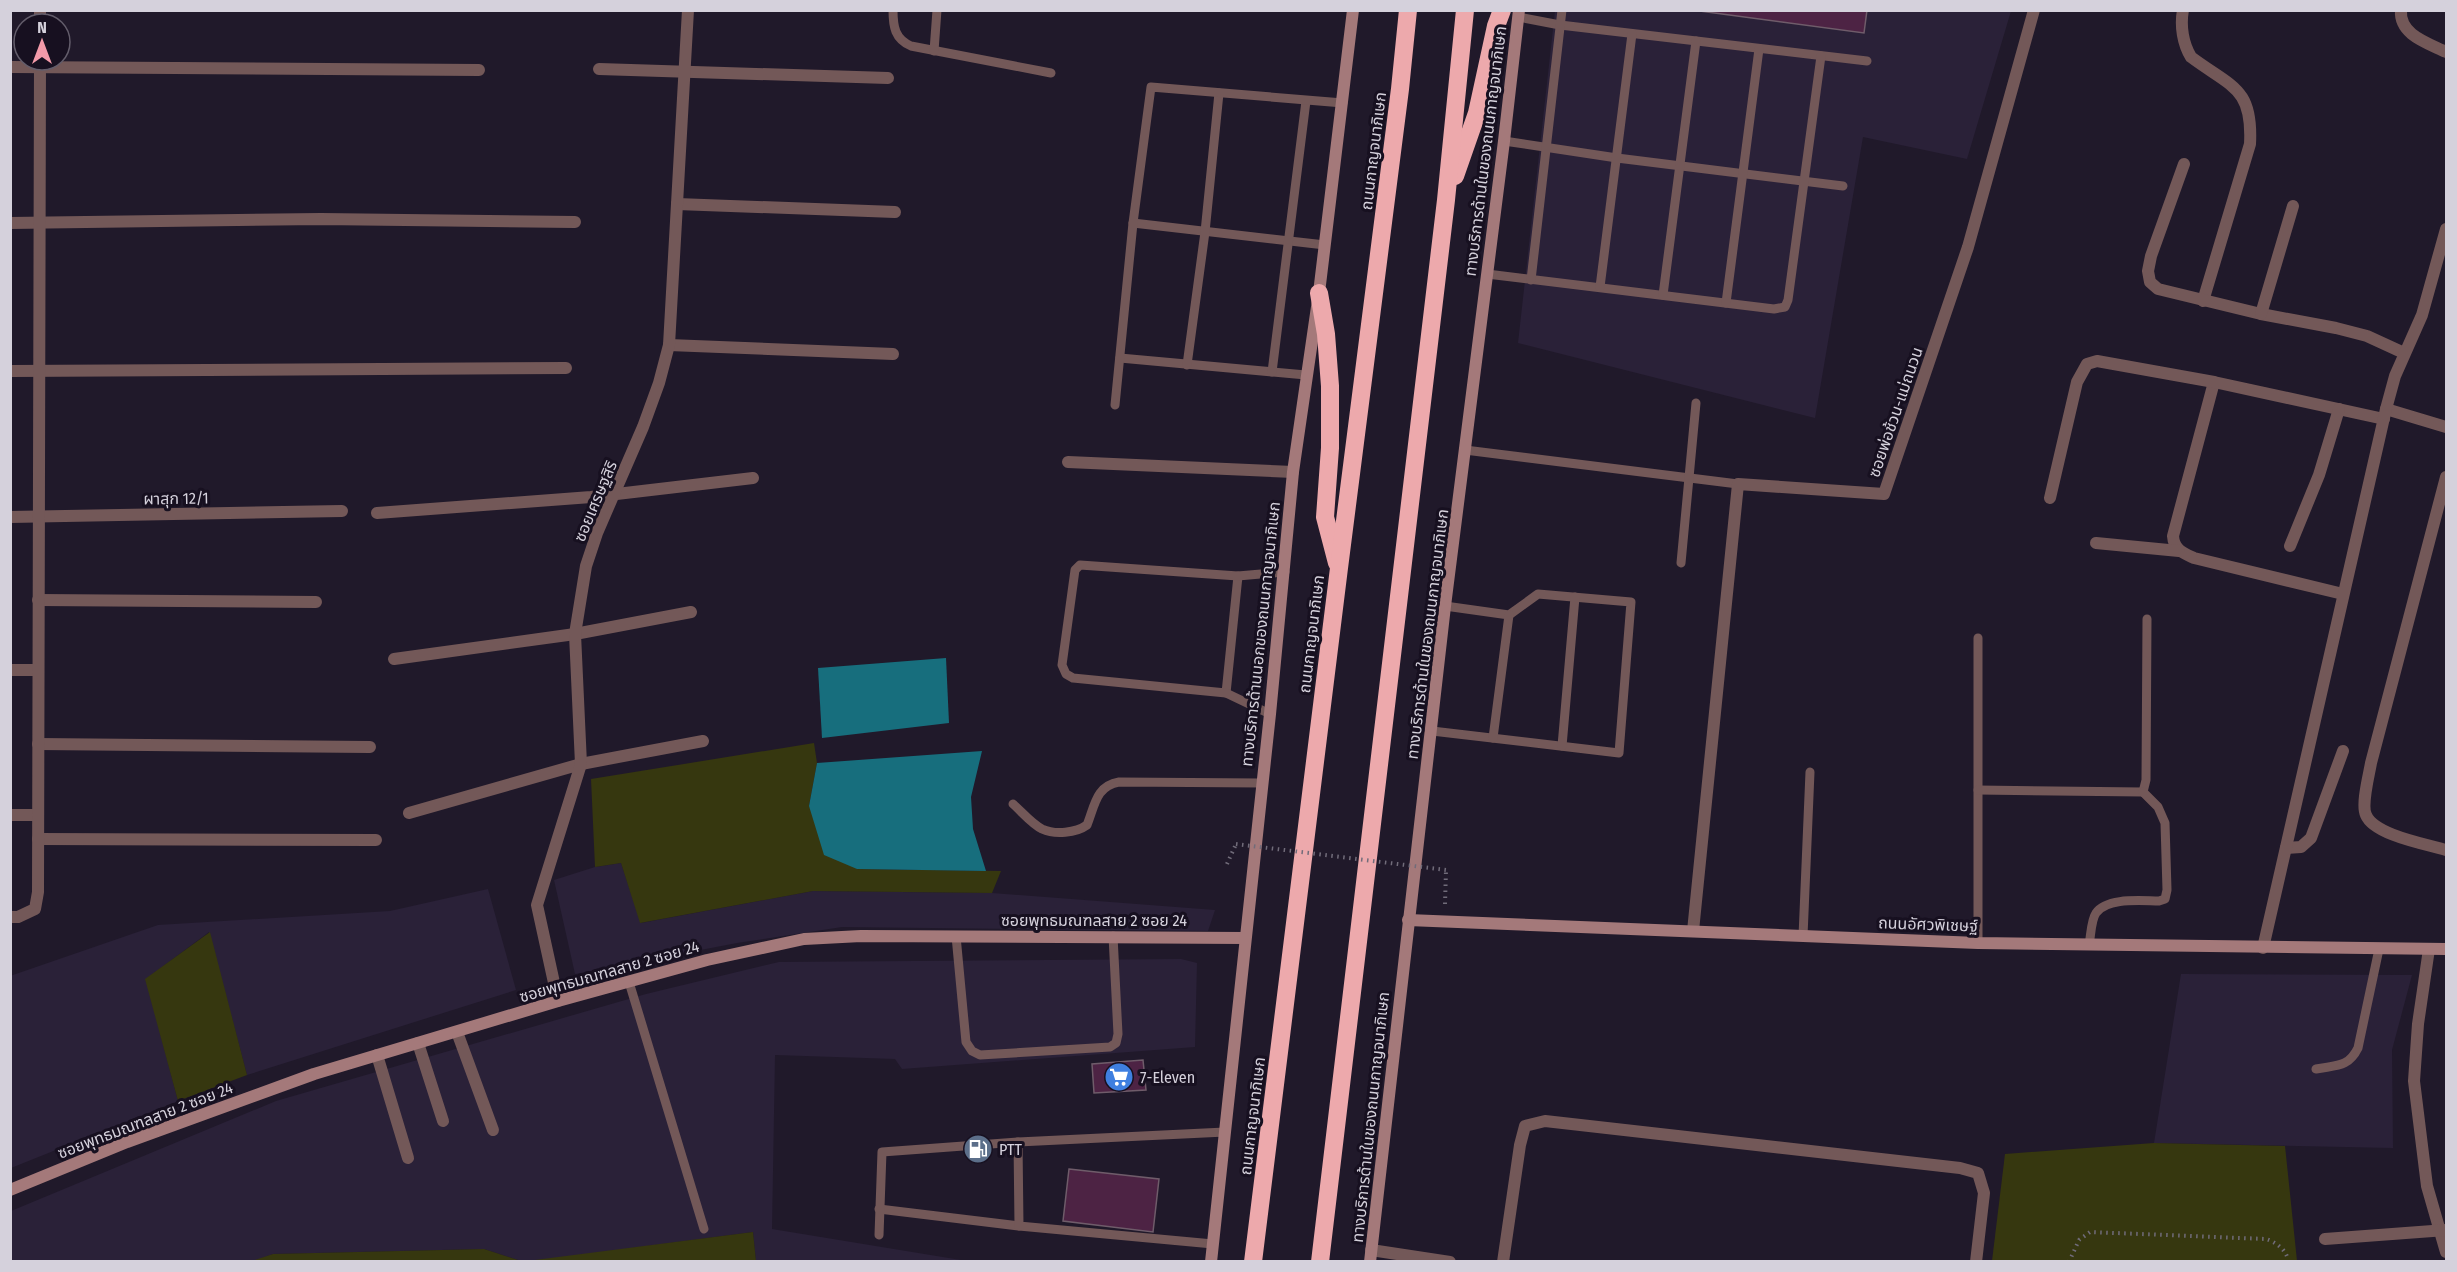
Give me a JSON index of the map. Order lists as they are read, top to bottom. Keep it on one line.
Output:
{"streets":{"highway":["ถนนกาญจนาภิเษก"],"main road":["ทางบริการด้านในของถนนกาญจนาภิเษก","ทางบริการด้านนอกของถนนกาญจนาภิเษก","ซอยพุทธมณฑลสาย 2 ซอย 24","ถนนอัศวพิเชษฐ์"],"street":["ซอยพ่อช้วน-แม่ถนวน","ผาสุก 12/1","ซอยเศรษฐสิริ"]},"crossings":[["ทางบริการด้านในของถนนกาญจนาภิเษก","ถนนอัศวพิเชษฐ์"],["ซอยเศรษฐสิริ","ซอยพุทธมณฑลสาย 2 ซอย 24"],["ทางบริการด้านนอกของถนนกาญจนาภิเษก","ซอยพุทธมณฑลสาย 2 ซอย 24"]],"places":{"supermarket":["7-Eleven"],"fuel station":["PTT"]},"north":"top"}
